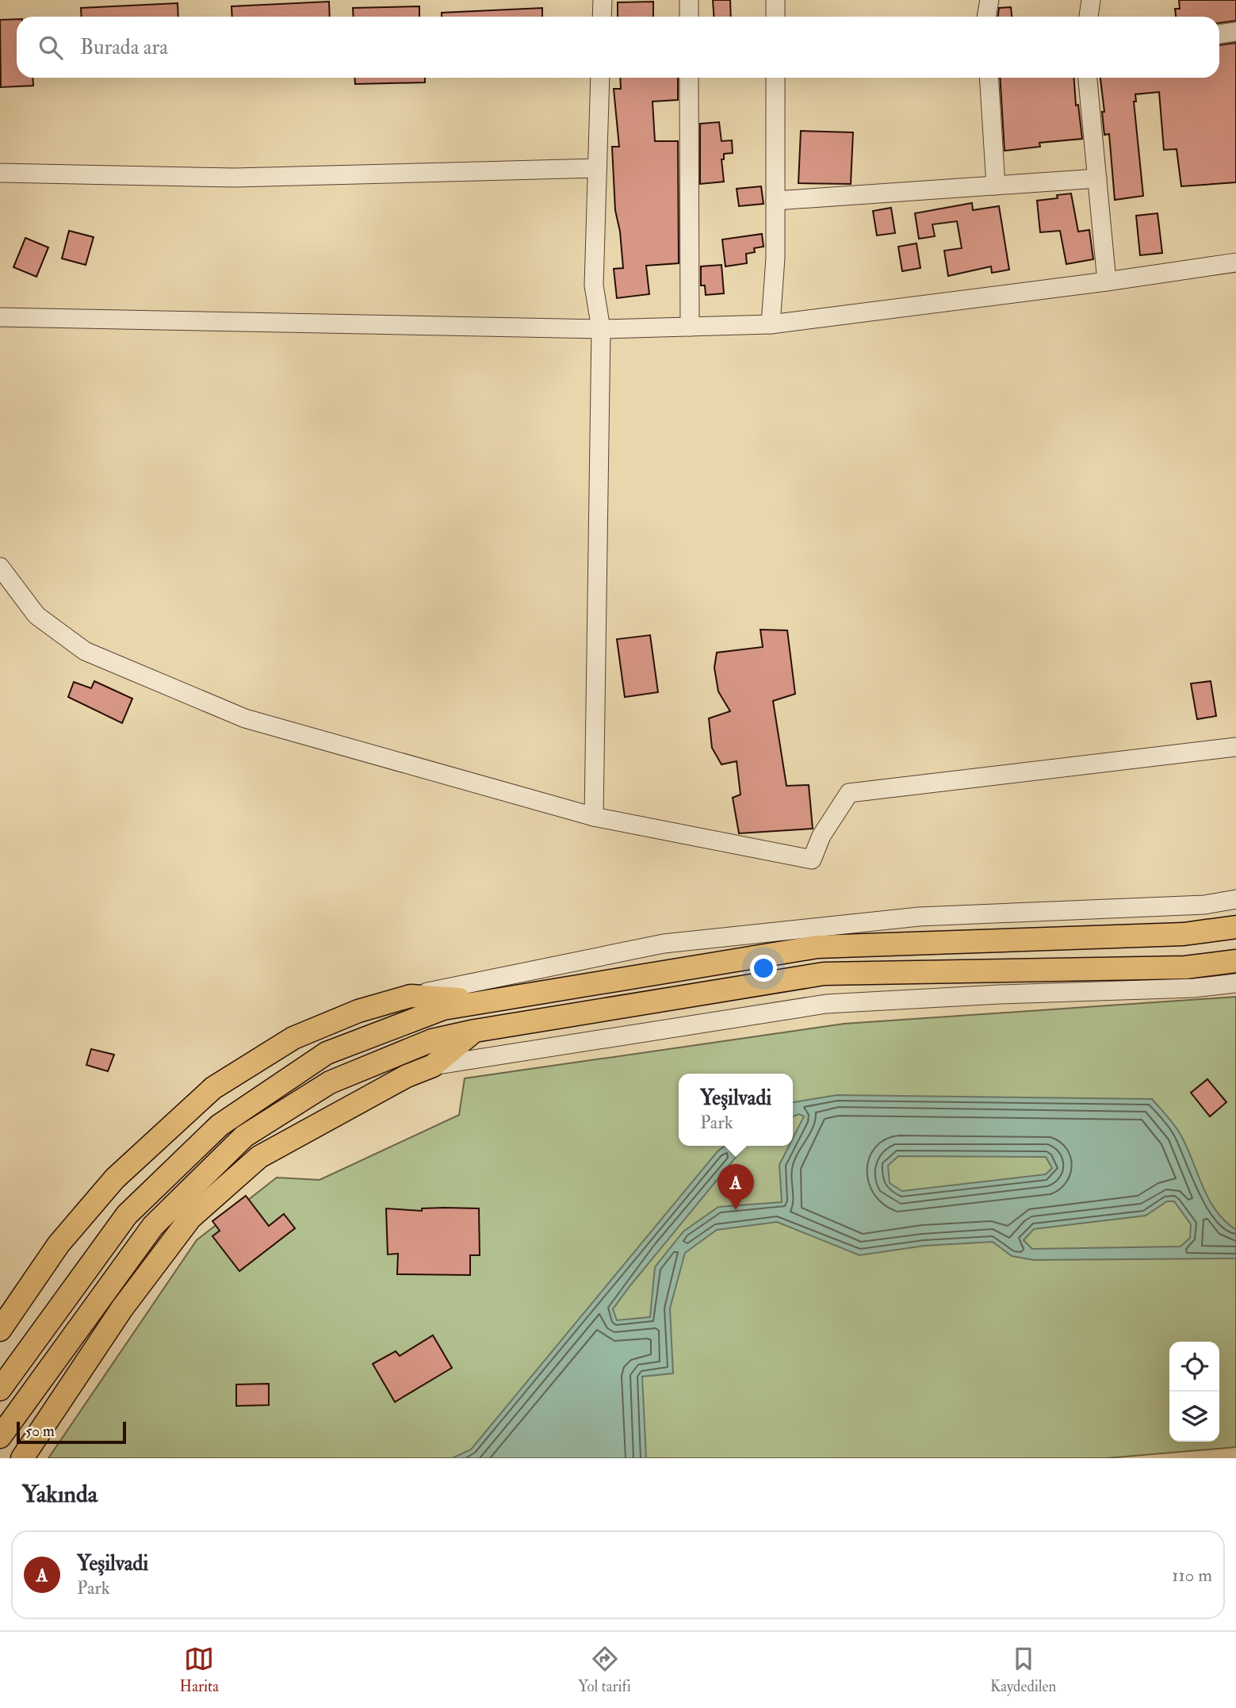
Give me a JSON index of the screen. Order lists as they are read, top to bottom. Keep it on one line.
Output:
{"scale_bar":"50 m","page":{"search":"Burada ara","popup":["Yeşilvadi","Park"],"pins":"A","scale":"50 m","heading":"Yakında","list":[{"mark":"A","name":"Yeşilvadi","note":"Park","value":"110 m"}],"nav":["Harita","Yol tarifi","Kaydedilen"]}}
